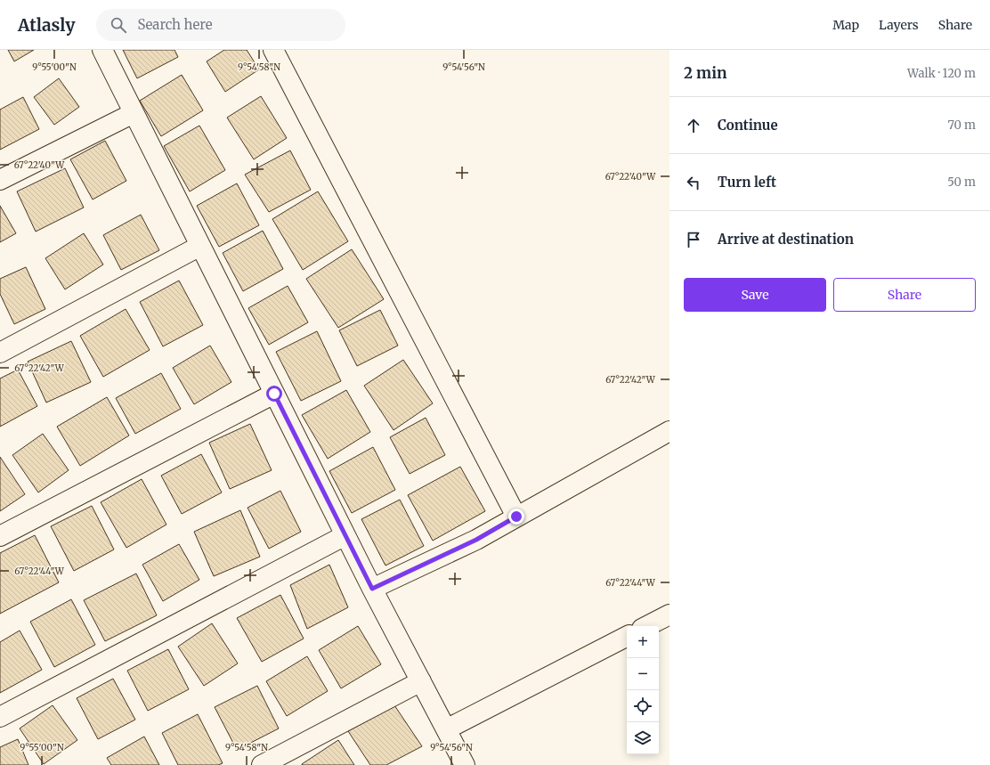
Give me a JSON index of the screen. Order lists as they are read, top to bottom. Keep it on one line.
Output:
{"page":{"header":"Atlasly","search":"Search here","nav":["Map","Layers","Share"],"heading":["2 min","Walk · 120 m"],"list":[["Continue","70 m"],["Turn left","50 m"],"Arrive at destination"],"buttons":["Save","Share"],"map_buttons":["+","−"]},"coordinates":["9°55'00\"N","9°54'58\"N","9°54'56\"N","67°22'40\"W","67°22'42\"W","67°22'44\"W"]}
